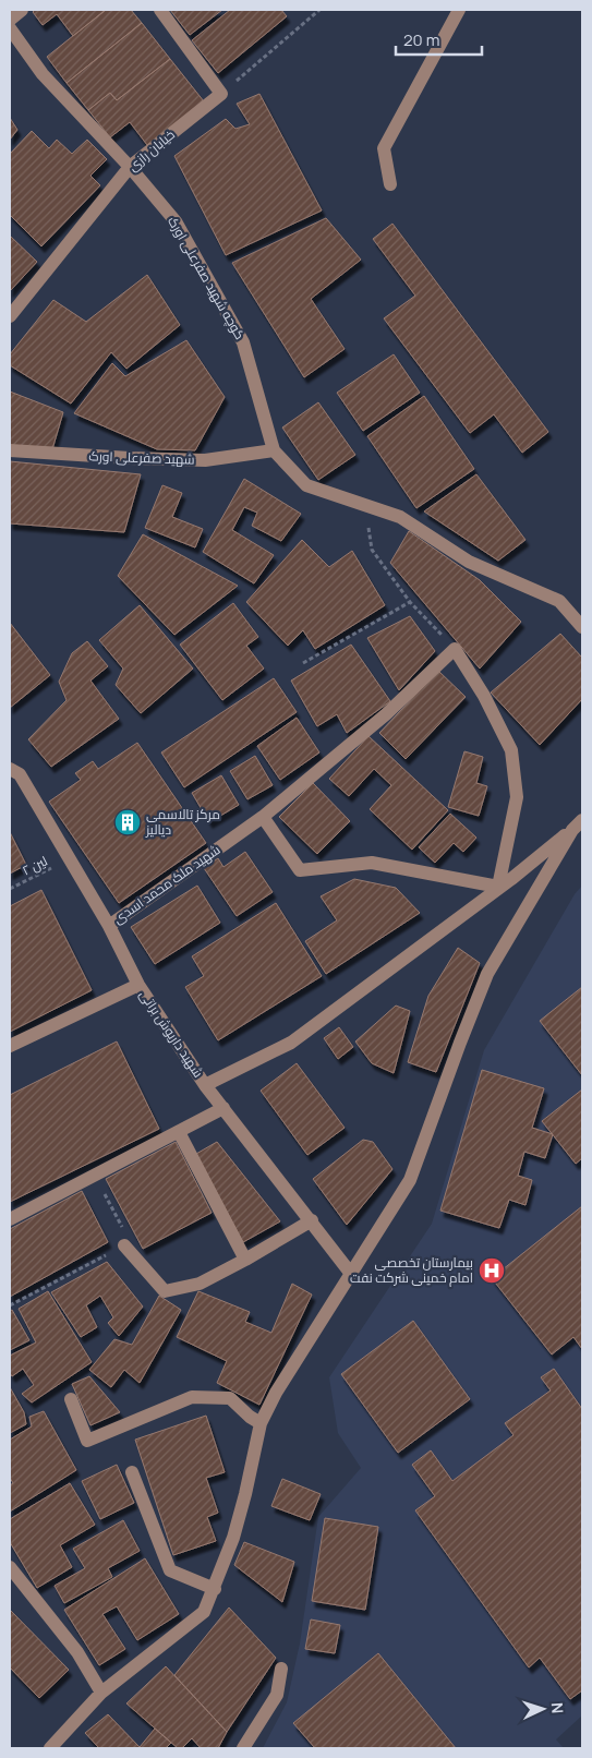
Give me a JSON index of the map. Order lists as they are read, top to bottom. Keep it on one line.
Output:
{"streets":{"street":["خیابان رازی","کوچه شهید صفرعلی اورک","شهید صفرعلی اورک","شهید ملک محمد اسدی","شهید داریوش براتی"],"path":["لين ۲"]},"crossings":[["خیابان رازی","کوچه شهید صفرعلی اورک"],["کوچه شهید صفرعلی اورک","شهید صفرعلی اورک"],["لين ۲","شهید داریوش براتی"],["شهید ملک محمد اسدی","شهید داریوش براتی"]],"places":{"building":["مرکز تالاسمی دیالیز"],"hospital":["بیمارستان تخصصی امام خمینی شرکت نفت"]},"scale_bar":"20 m","north":"right"}
